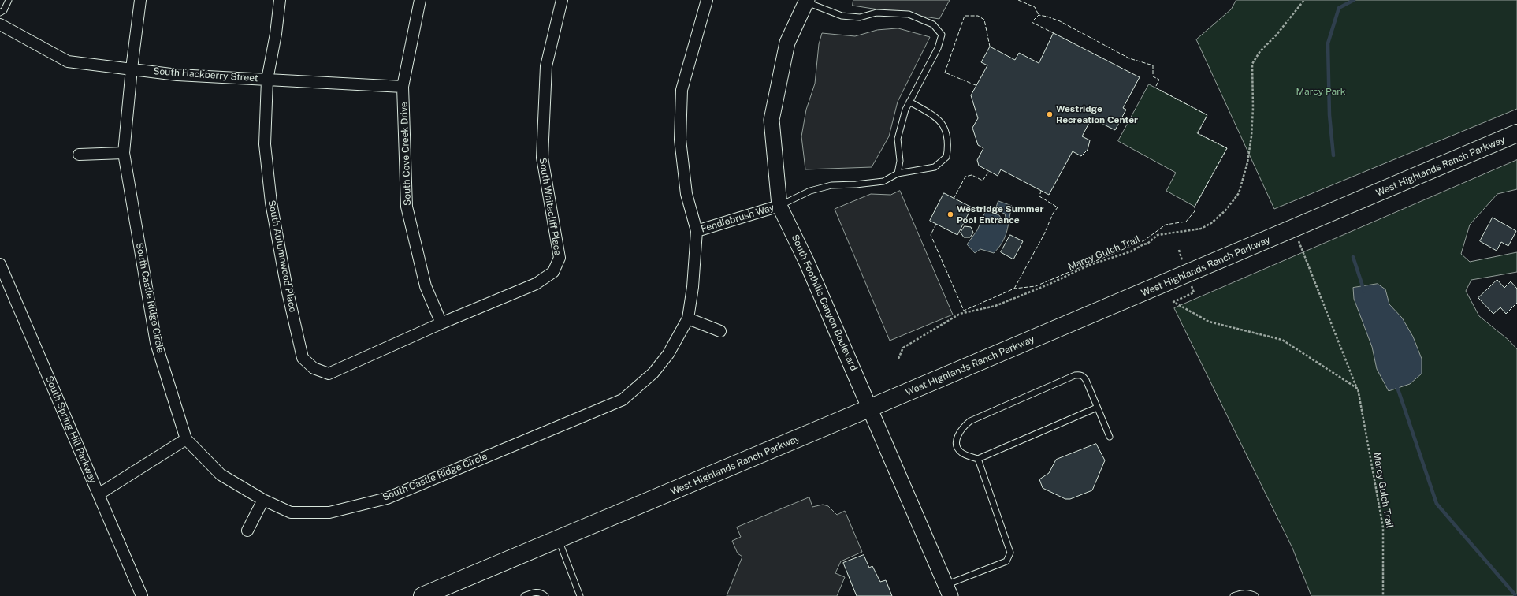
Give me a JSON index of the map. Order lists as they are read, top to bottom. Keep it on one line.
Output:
{"streets":{"main road":["West Highlands Ranch Parkway"],"street":["South Hackberry Street","South Cove Creek Drive","South Whitecliff Place","Fendlebrush Way","South Autumnwood Place","South Castle Ridge Circle","South Foothills Canyon Boulevard","South Spring Hill Parkway"],"path":["Marcy Gulch Trail"]},"crossings":[["South Hackberry Street","South Cove Creek Drive"],["South Hackberry Street","South Autumnwood Place"],["South Hackberry Street","South Castle Ridge Circle"],["South Cove Creek Drive","South Whitecliff Place"],["South Cove Creek Drive","South Autumnwood Place"],["West Highlands Ranch Parkway","Marcy Gulch Trail"],["West Highlands Ranch Parkway","South Foothills Canyon Boulevard"],["South Whitecliff Place","South Autumnwood Place"],["Fendlebrush Way","South Castle Ridge Circle"],["Fendlebrush Way","South Foothills Canyon Boulevard"]],"parks":["Marcy Park"],"places":["Westridge Recreation Center","Westridge Summer Pool Entrance"]}
